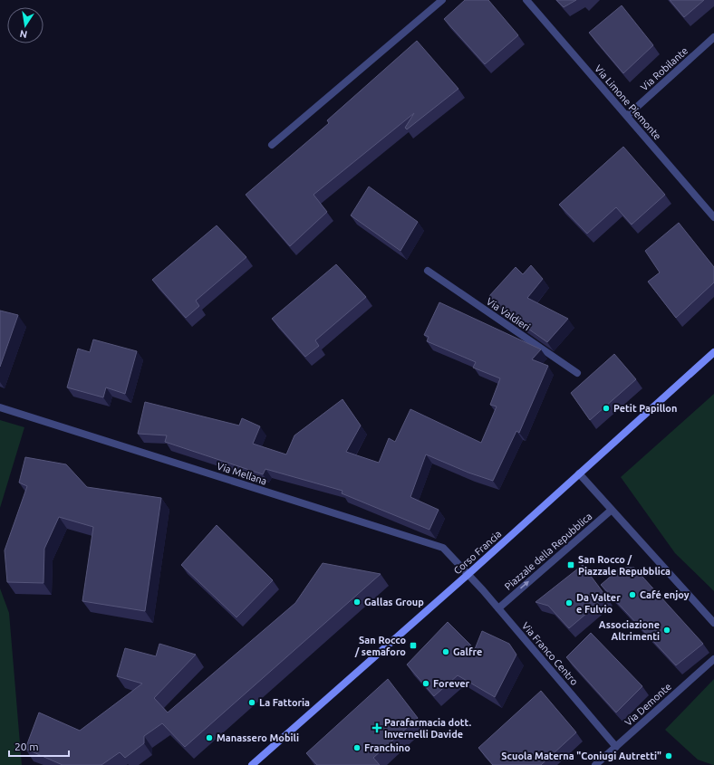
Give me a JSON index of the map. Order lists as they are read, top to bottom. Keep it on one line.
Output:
{"streets":{"main road":["Corso Francia"],"street":["Via Robilante","Via Limone Piemonte","Via Valdieri","Via Mellana","Piazzale della Repubblica","Via Franco Centro","Via Demonte"]},"crossings":[["Via Robilante","Via Limone Piemonte"],["Via Mellana","Corso Francia"],["Via Mellana","Via Franco Centro"],["Piazzale della Repubblica","Via Franco Centro"],["Corso Francia","Via Franco Centro"],["Via Franco Centro","Via Demonte"]],"one_way":["Piazzale della Repubblica"],"places":{"other":["Petit Papillon","Café enjoy","Gallas Group","Da Valter e Fulvio","Associazione Altrimenti","Galfre","Forever","La Fattoria","Manassero Mobili","Franchino","Scuola Materna \"Coniugi Autretti\""],"transit":["San Rocco / Piazzale Repubblica","San Rocco / semaforo"],"health":["Parafarmacia dott. Invernelli Davide"]},"scale_bar":"20 m","north":"bottom"}
